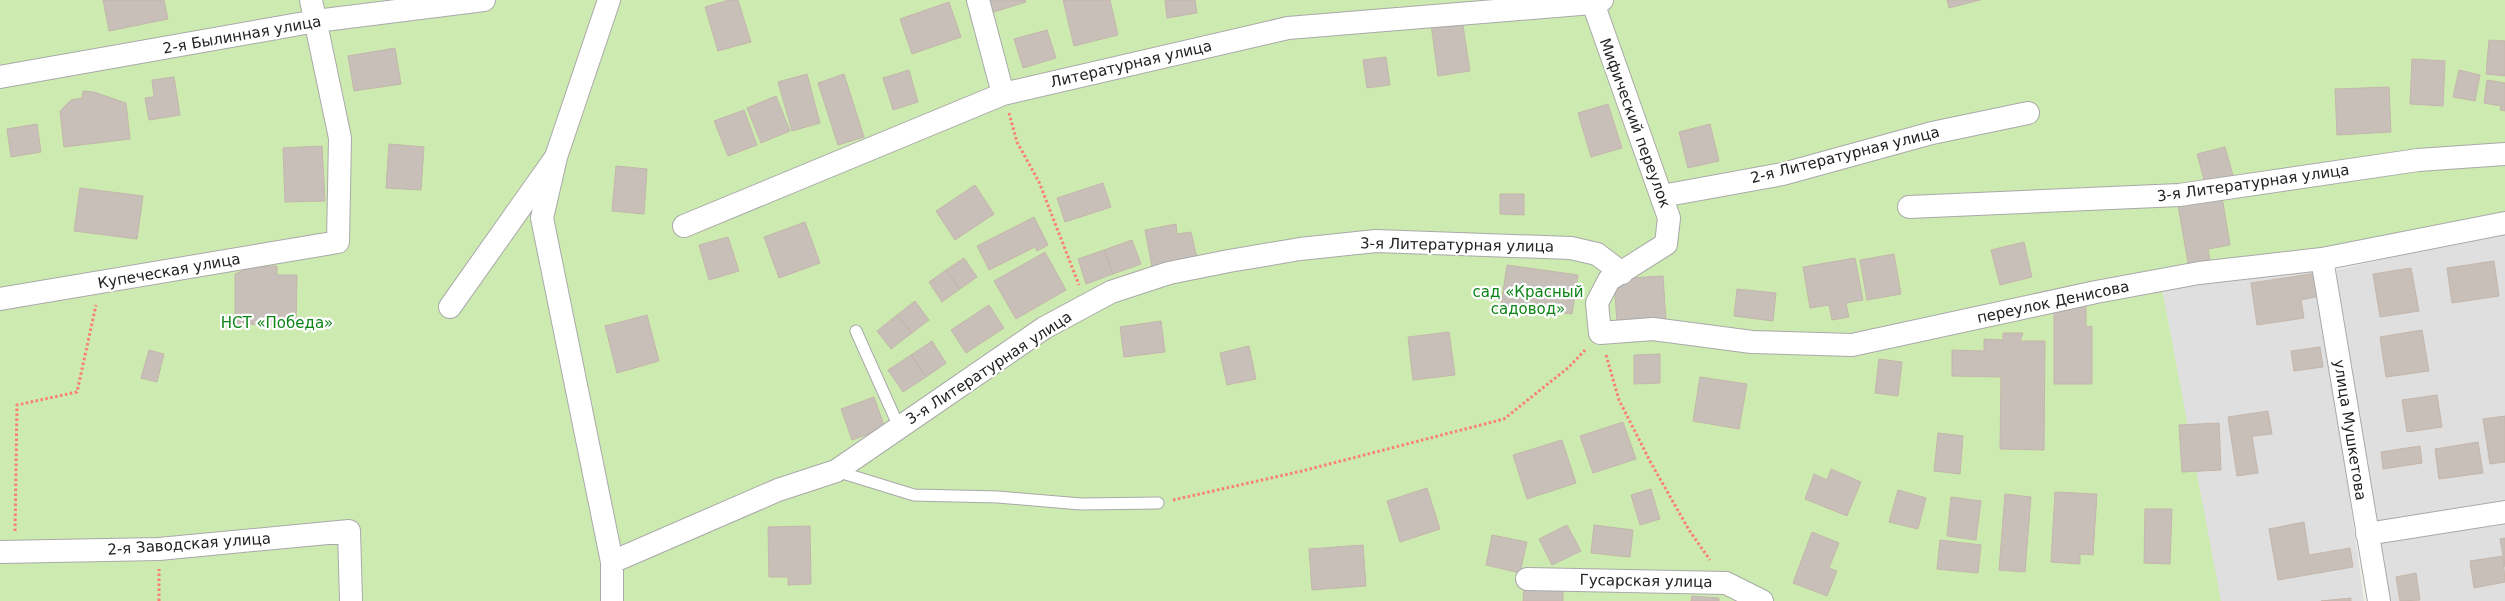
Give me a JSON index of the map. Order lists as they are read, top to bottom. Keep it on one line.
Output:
{"streets":{"street":["2-я Былинная улица","Литературная улица","Мифический переулок","2-я Литературная улица","3-я Литературная улица","Купеческая улица","переулок Денисова","улица Мушкетова","2-я Заводская улица","Гусарская улица"]},"crossings":[["2-я Былинная улица","Купеческая улица"],["Литературная улица","Мифический переулок"],["Мифический переулок","2-я Литературная улица"],["Мифический переулок","3-я Литературная улица"],["Мифический переулок","переулок Денисова"],["переулок Денисова","улица Мушкетова"]],"parks":["сад «Красный садовод»","НСТ «Победа»"]}
